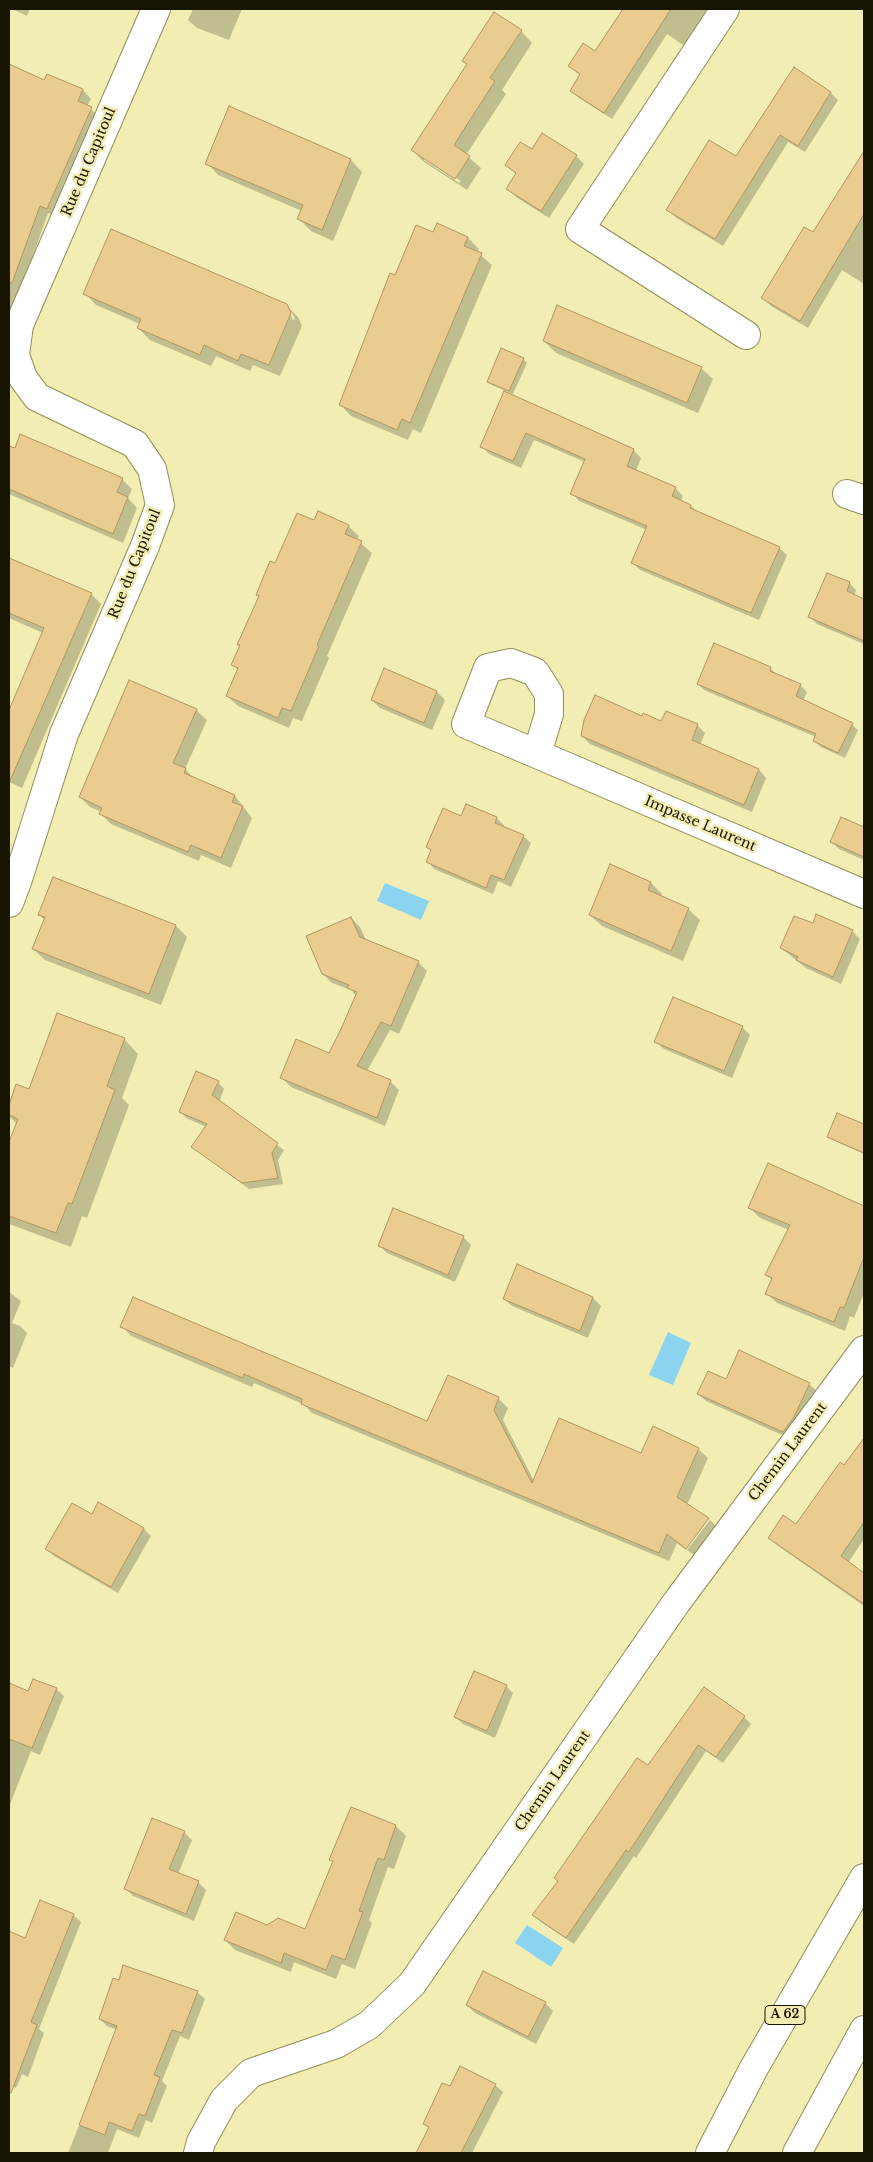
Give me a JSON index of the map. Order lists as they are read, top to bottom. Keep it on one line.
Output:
{"streets":{"main road":["Rue du Capitoul","Impasse Laurent","Chemin Laurent","A 62"]}}
